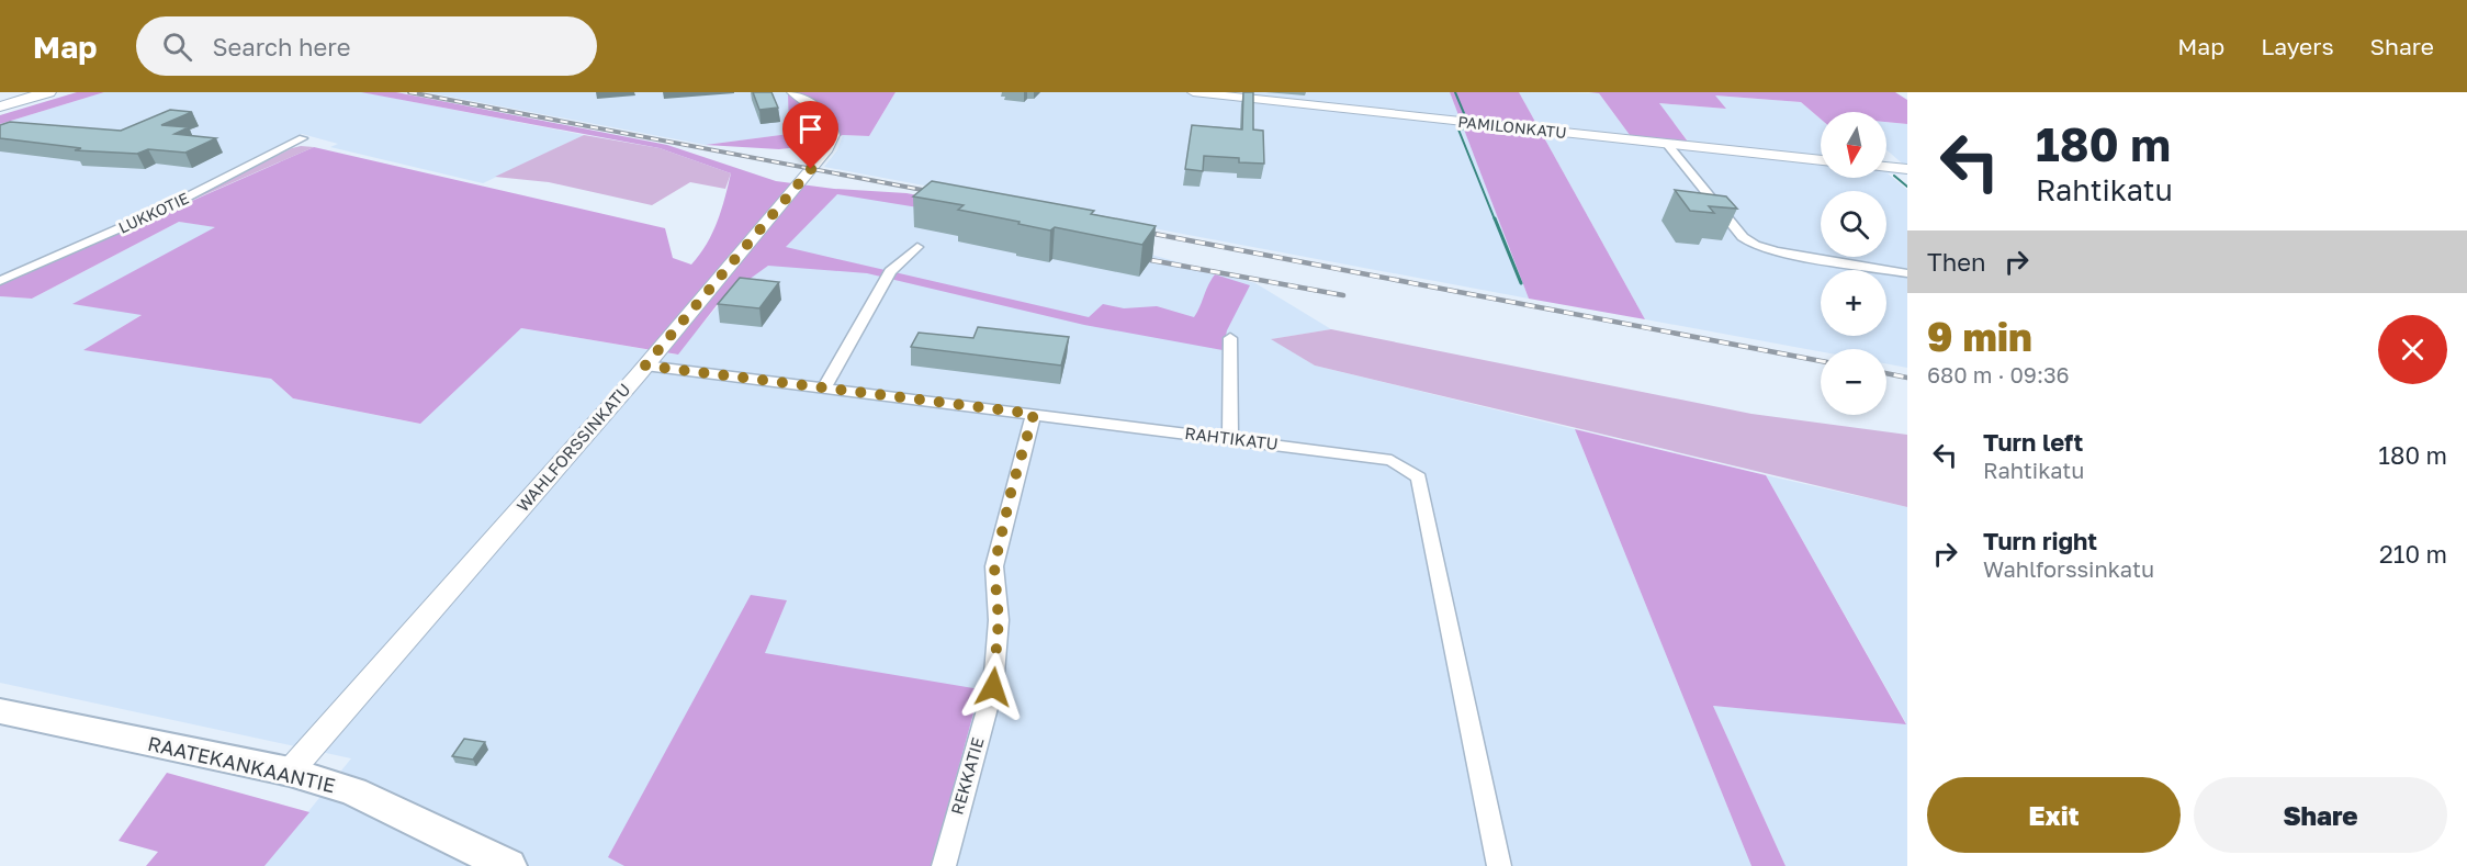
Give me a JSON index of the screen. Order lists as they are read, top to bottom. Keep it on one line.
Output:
{"streets":{"main road":["RAATEKANKAANTIE"],"street":["PAMILONKATU","LUKKOTIE","RAHTIKATU","WAHLFORSSINKATU","REKKATIE"]},"crossings":[["RAHTIKATU","WAHLFORSSINKATU"],["RAHTIKATU","REKKATIE"],["WAHLFORSSINKATU","RAATEKANKAANTIE"]],"north":"bottom","page":{"header":"Map","search":"Search here","nav":["Map","Layers","Share"],"turn":["180 m","Rahtikatu"],"map_buttons":["+","−"],"then":"Then","heading":["9 min","680 m · 09:36"],"list":[{"name":"Turn left","note":"Rahtikatu","value":"180 m"},{"name":"Turn right","note":"Wahlforssinkatu","value":"210 m"}],"buttons":["Exit","Share"]}}
